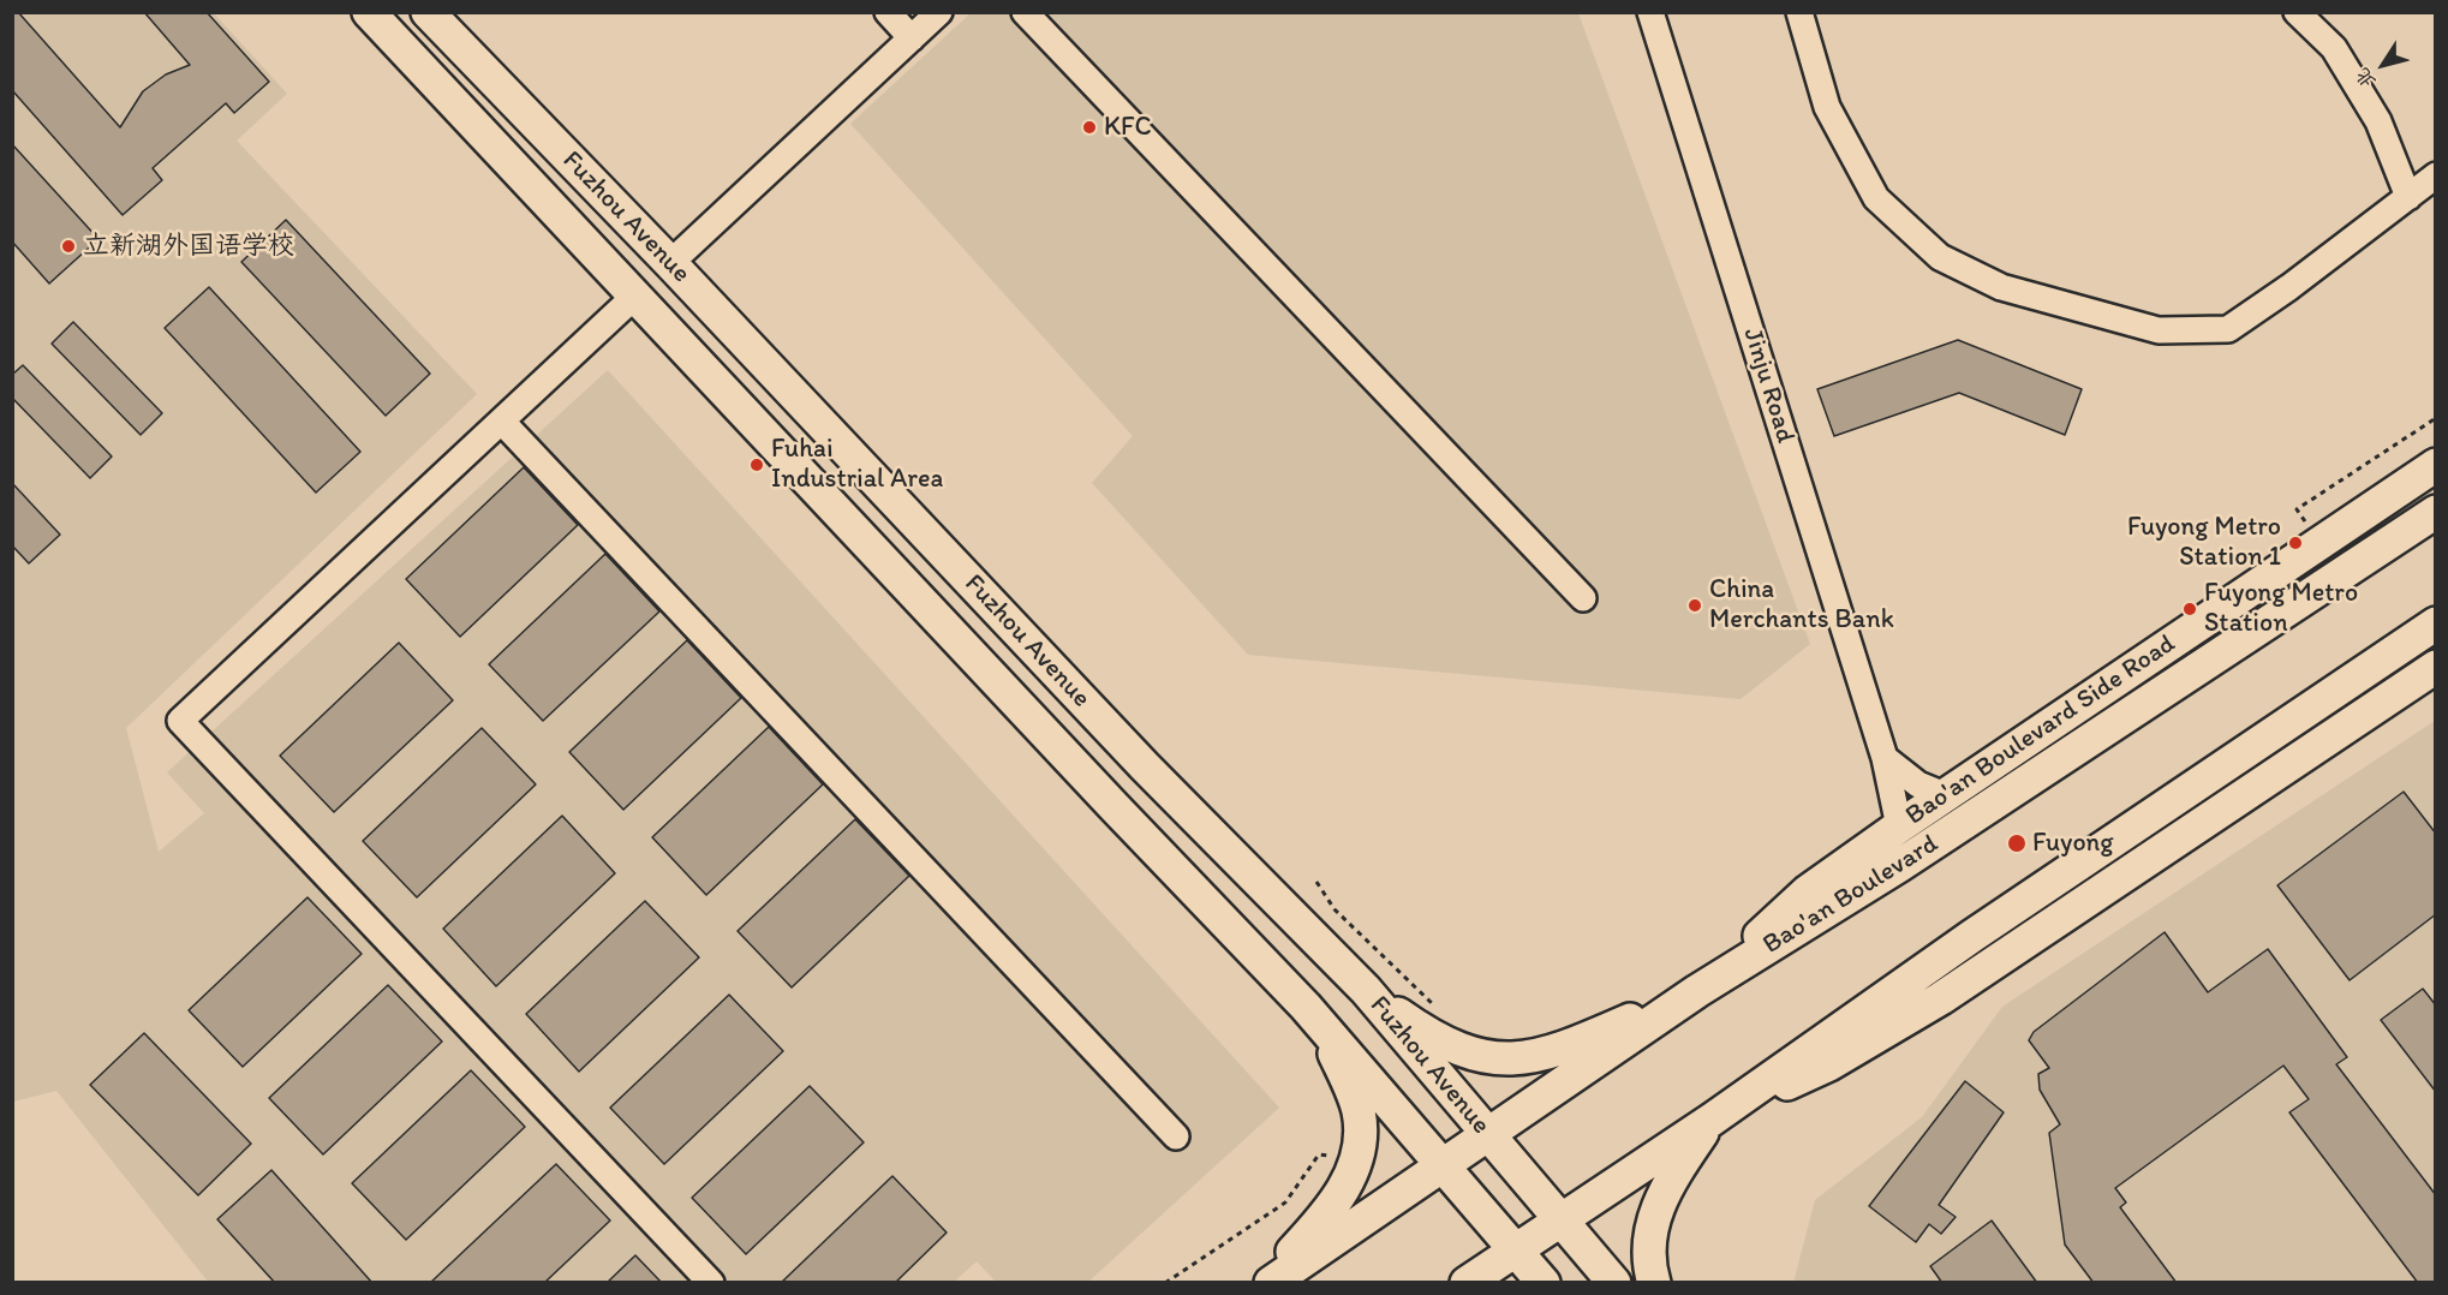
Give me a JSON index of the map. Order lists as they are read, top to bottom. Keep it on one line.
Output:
{"streets":{"main road":["Fuzhou Avenue","Bao'an Boulevard Side Road","Bao'an Boulevard"],"street":["Jinju Road"]},"crossings":[["Fuzhou Avenue","Bao'an Boulevard"],["Jinju Road","Bao'an Boulevard Side Road"],["Bao'an Boulevard Side Road","Bao'an Boulevard"]],"places":["KFC","立新湖外国语学校","Fuhai Industrial Area","Fuyong Metro Station 1","China Merchants Bank","Fuyong Metro Station","Fuyong"],"north":"bottom left"}
